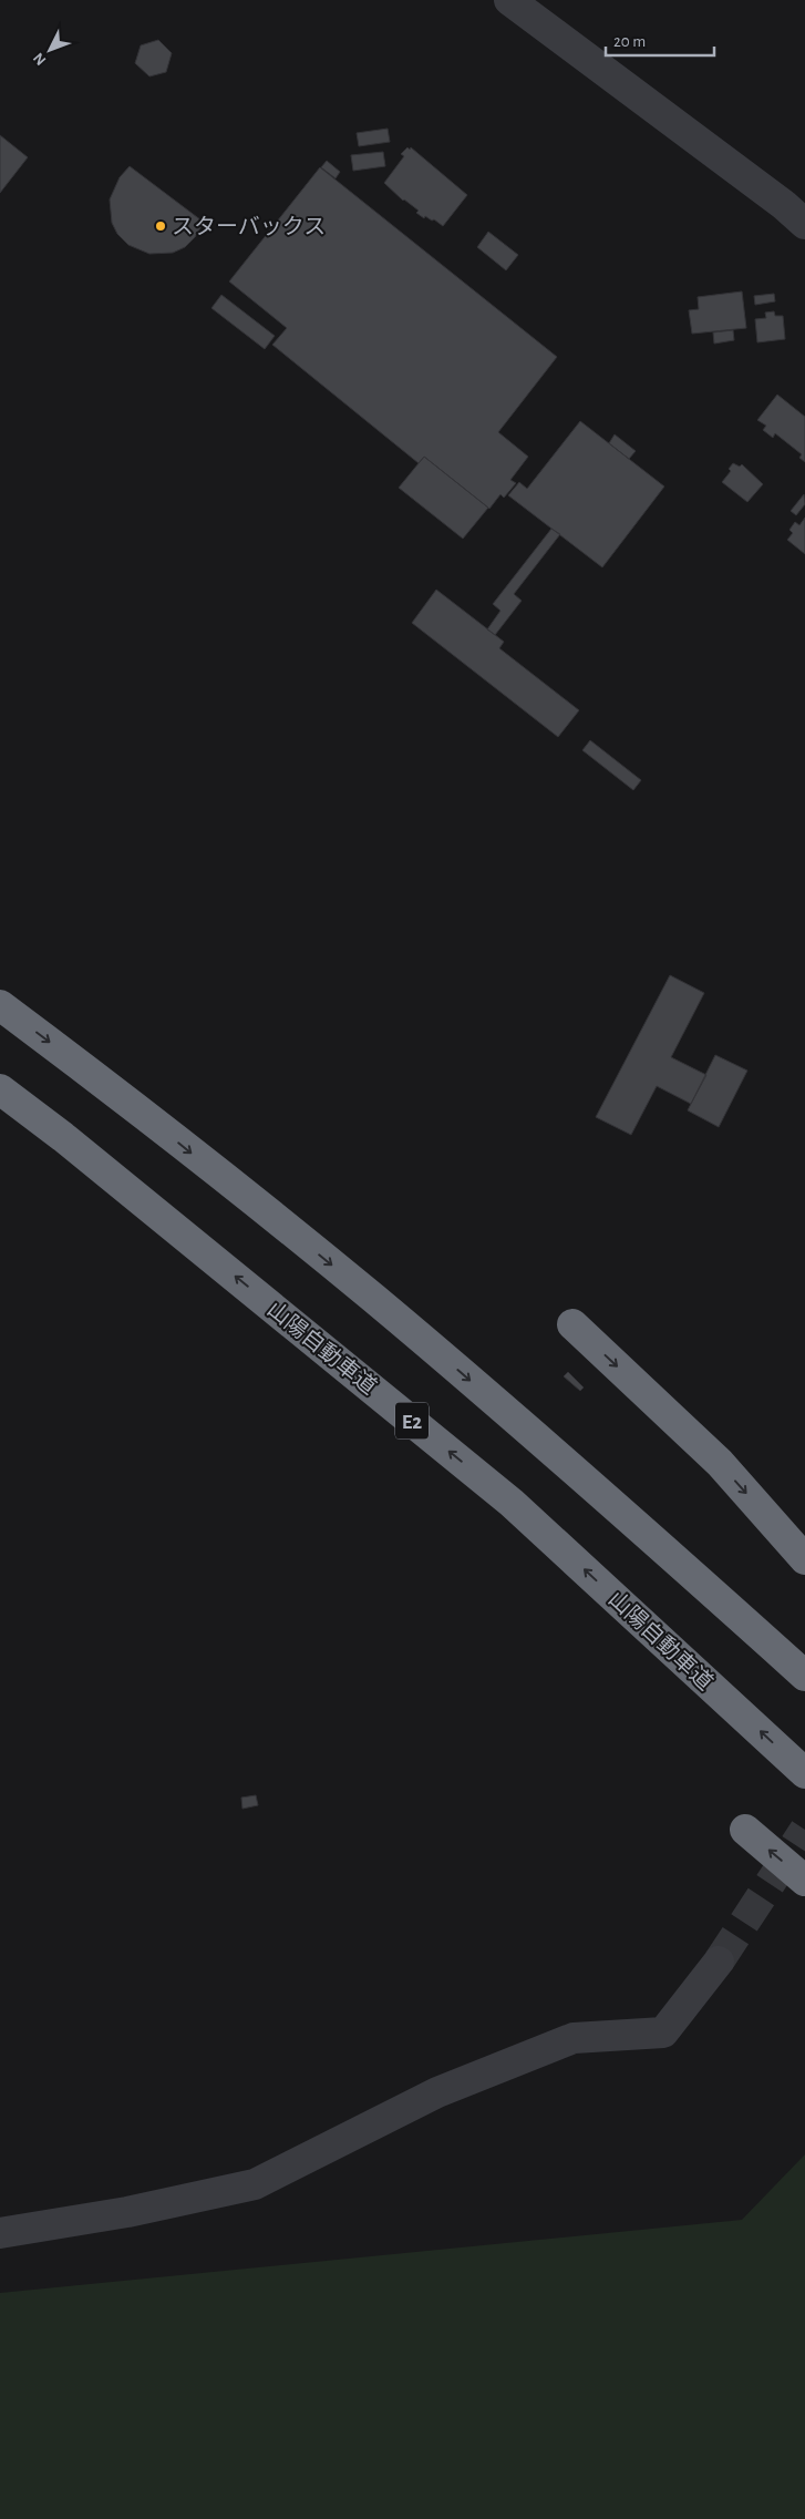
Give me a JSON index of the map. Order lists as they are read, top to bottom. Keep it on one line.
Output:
{"streets":{"highway":["山陽自動車道","E2"]},"places":["スターバックス"],"scale_bar":"20 m","north":"bottom left"}
